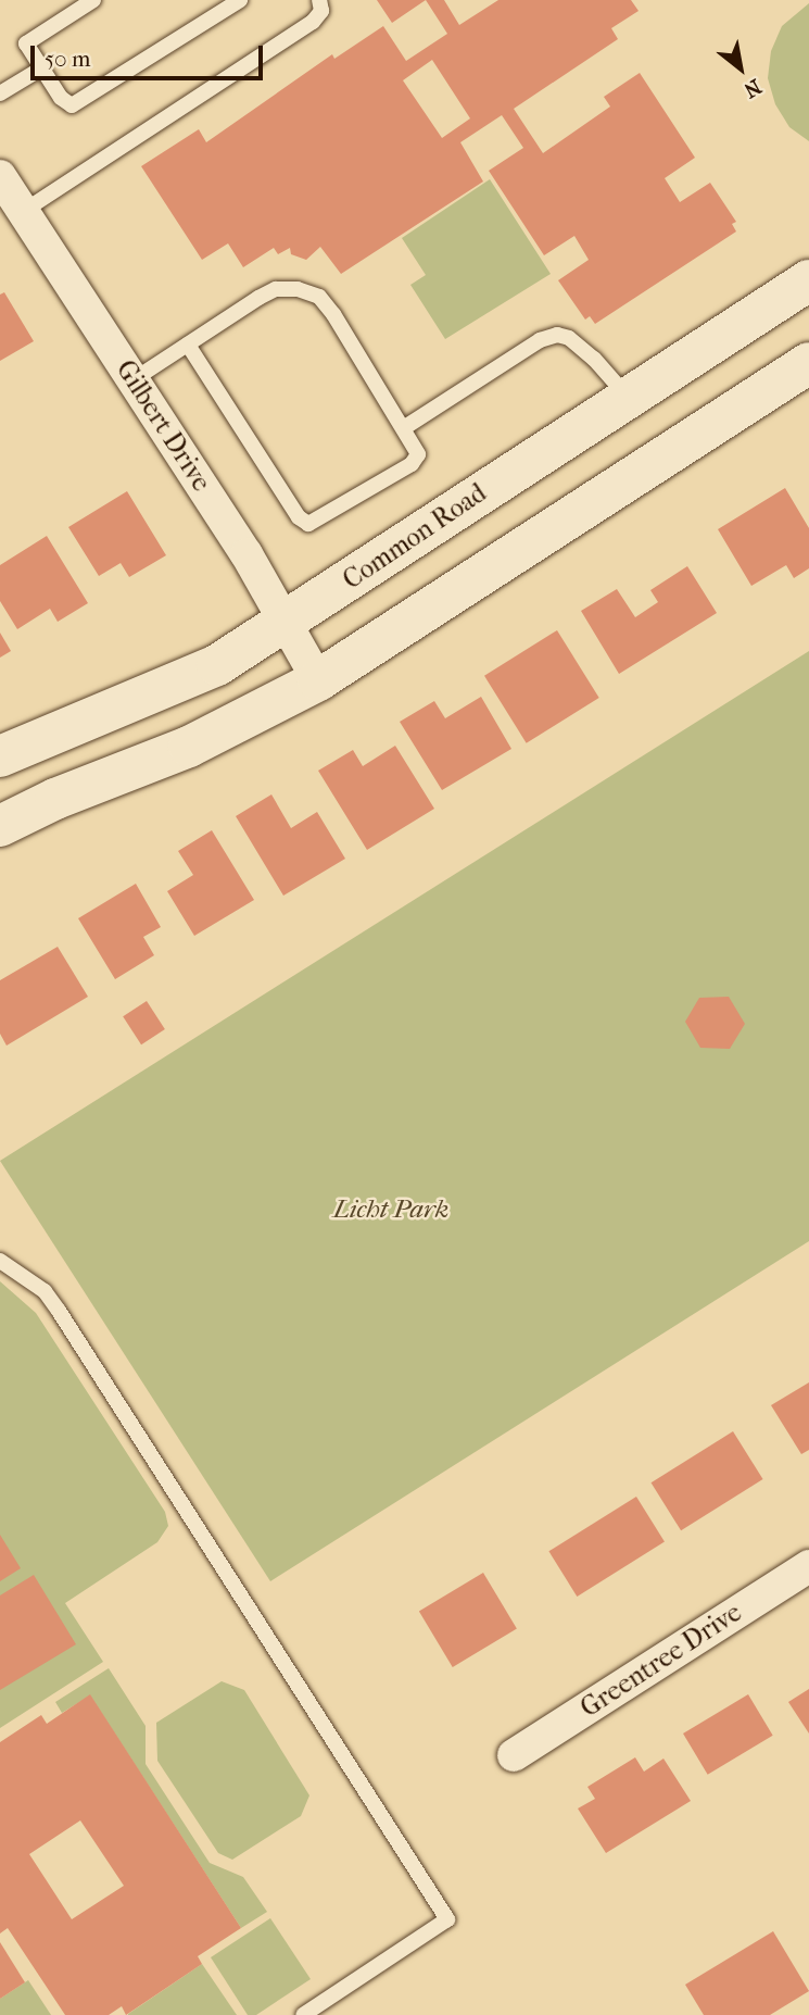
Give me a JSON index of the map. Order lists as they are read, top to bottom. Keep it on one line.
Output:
{"streets":{"street":["Gilbert Drive","Common Road","Greentree Drive"]},"crossings":[["Gilbert Drive","Common Road"]],"parks":["Licht Park"],"scale_bar":"50 m","north":"bottom right"}
